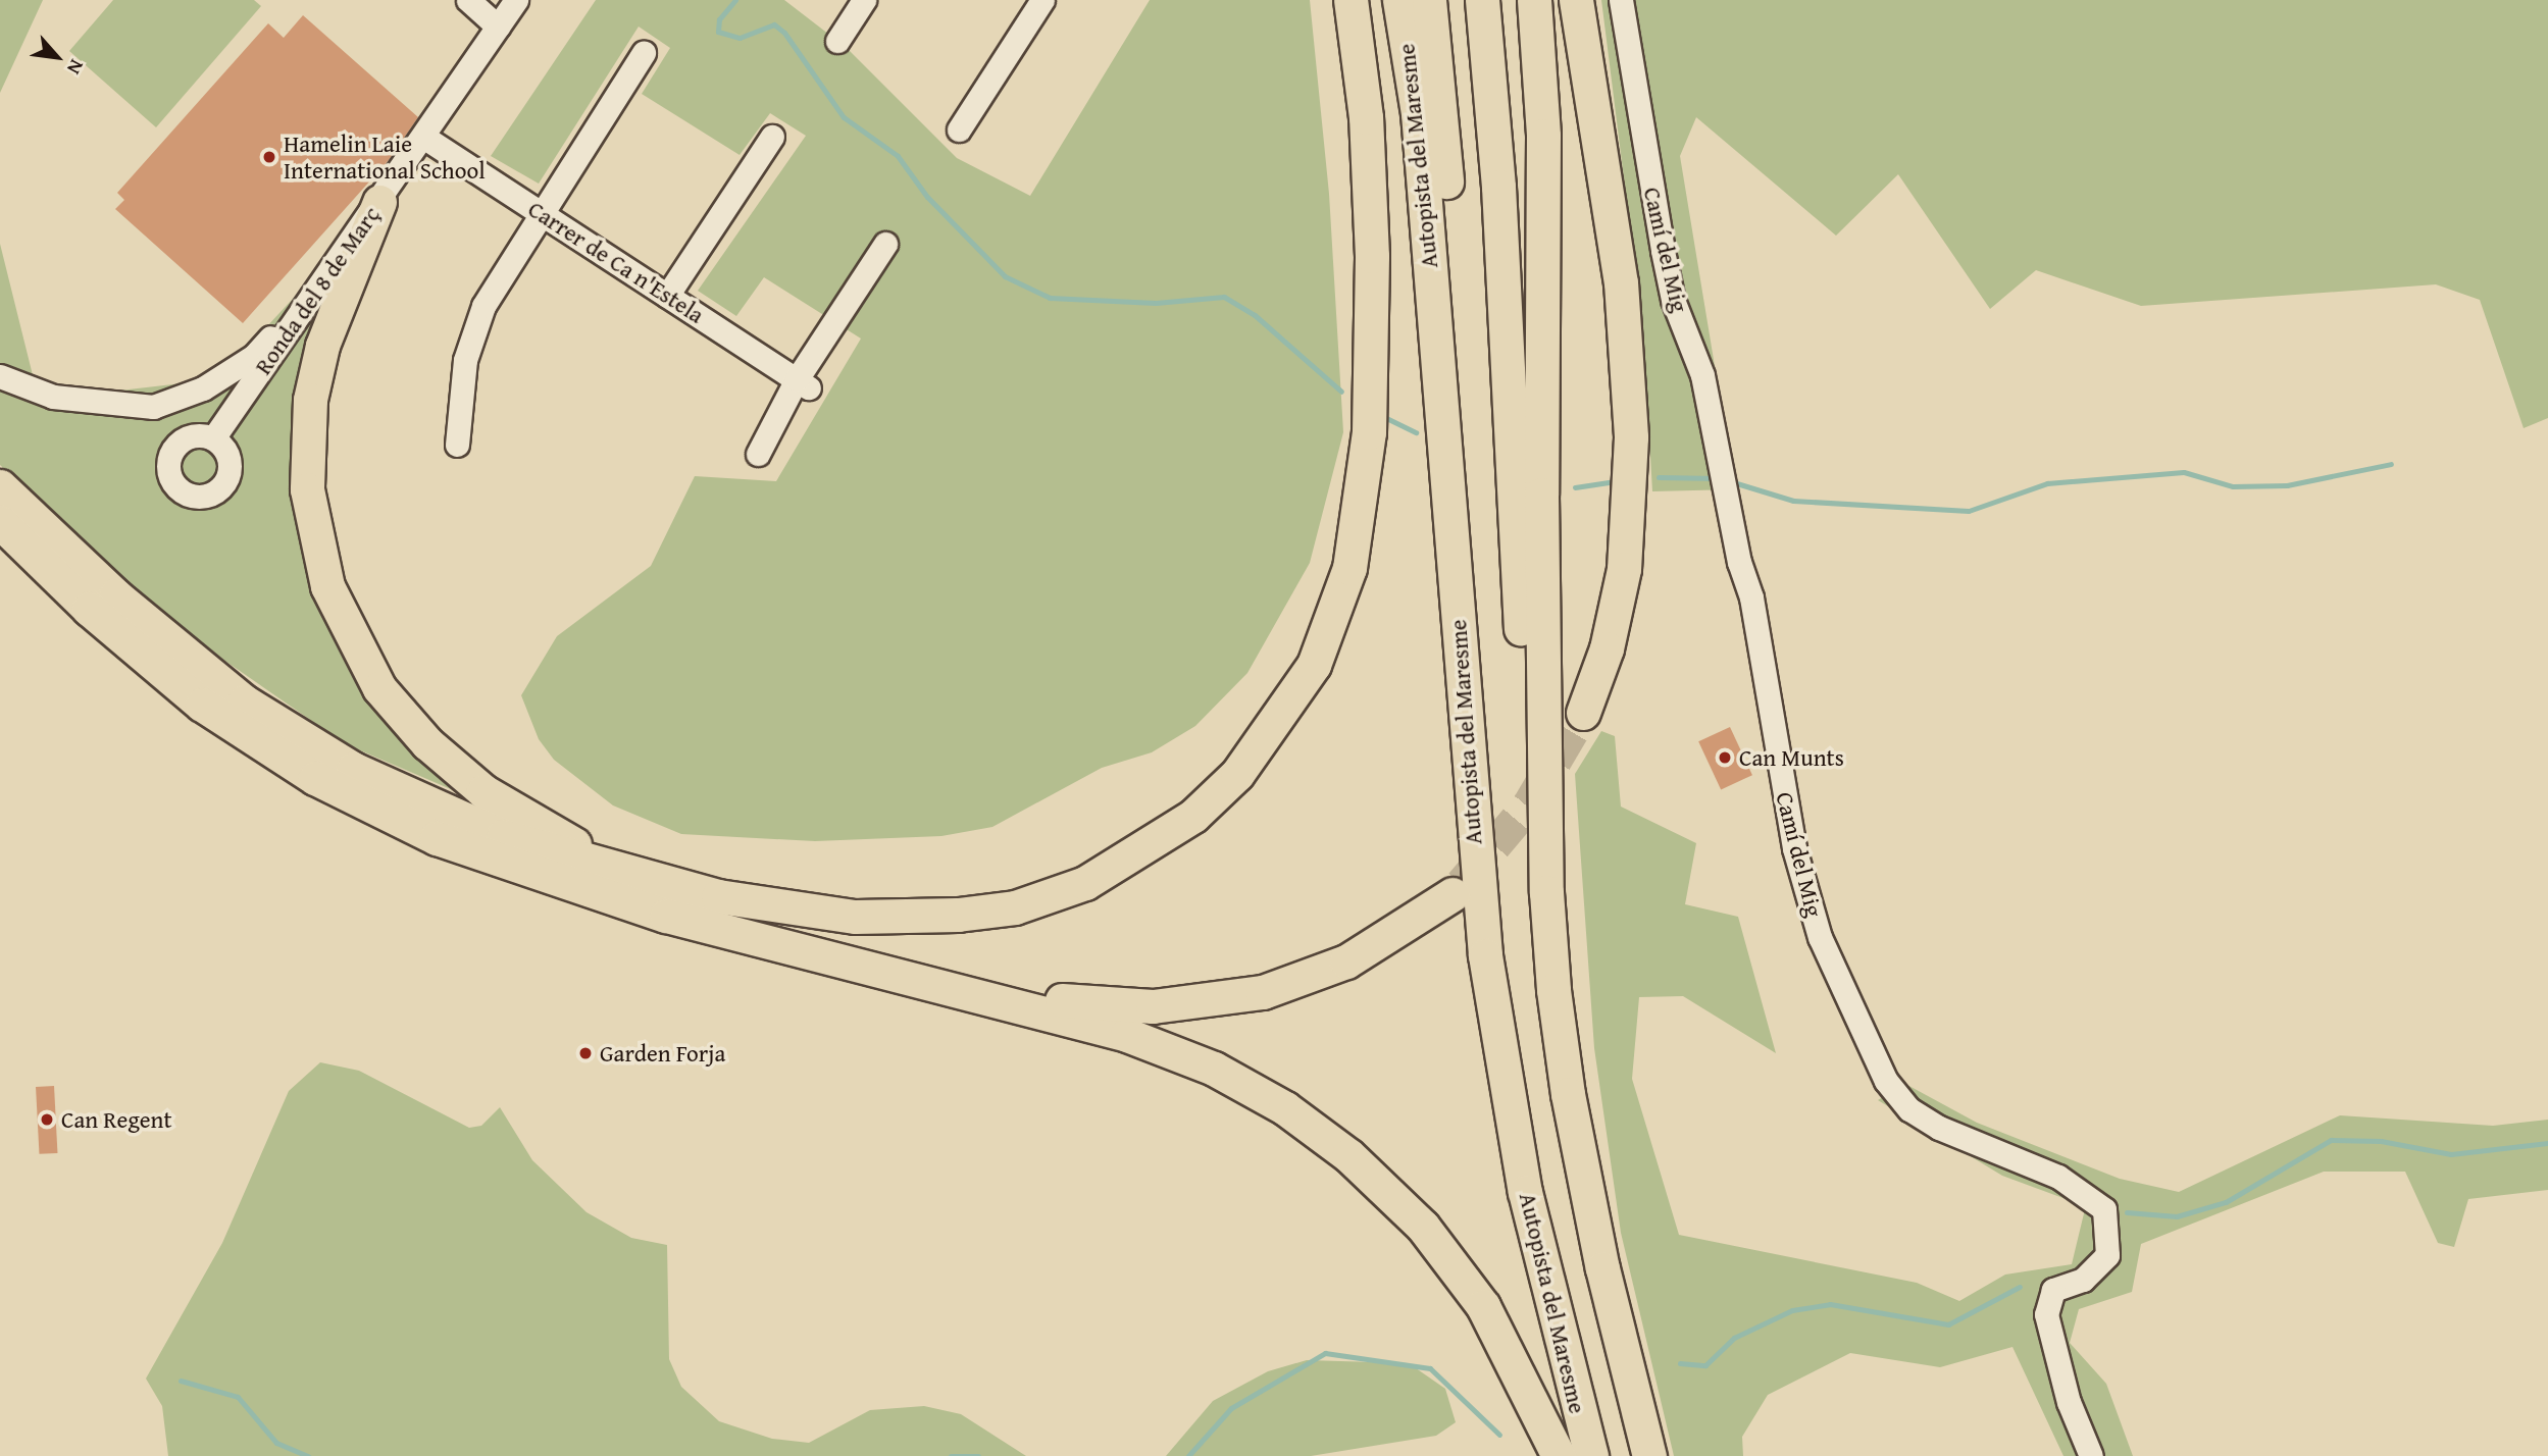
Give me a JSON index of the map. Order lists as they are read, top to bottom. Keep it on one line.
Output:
{"streets":{"highway":["Autopista del Maresme"],"street":["Camí del Mig","Carrer de Ca n'Estela","Ronda del 8 de Març"]},"crossings":[["Carrer de Ca n'Estela","Ronda del 8 de Març"]],"places":["Hamelin Laie International School","Can Munts","Garden Forja","Can Regent"],"north":"bottom right"}
